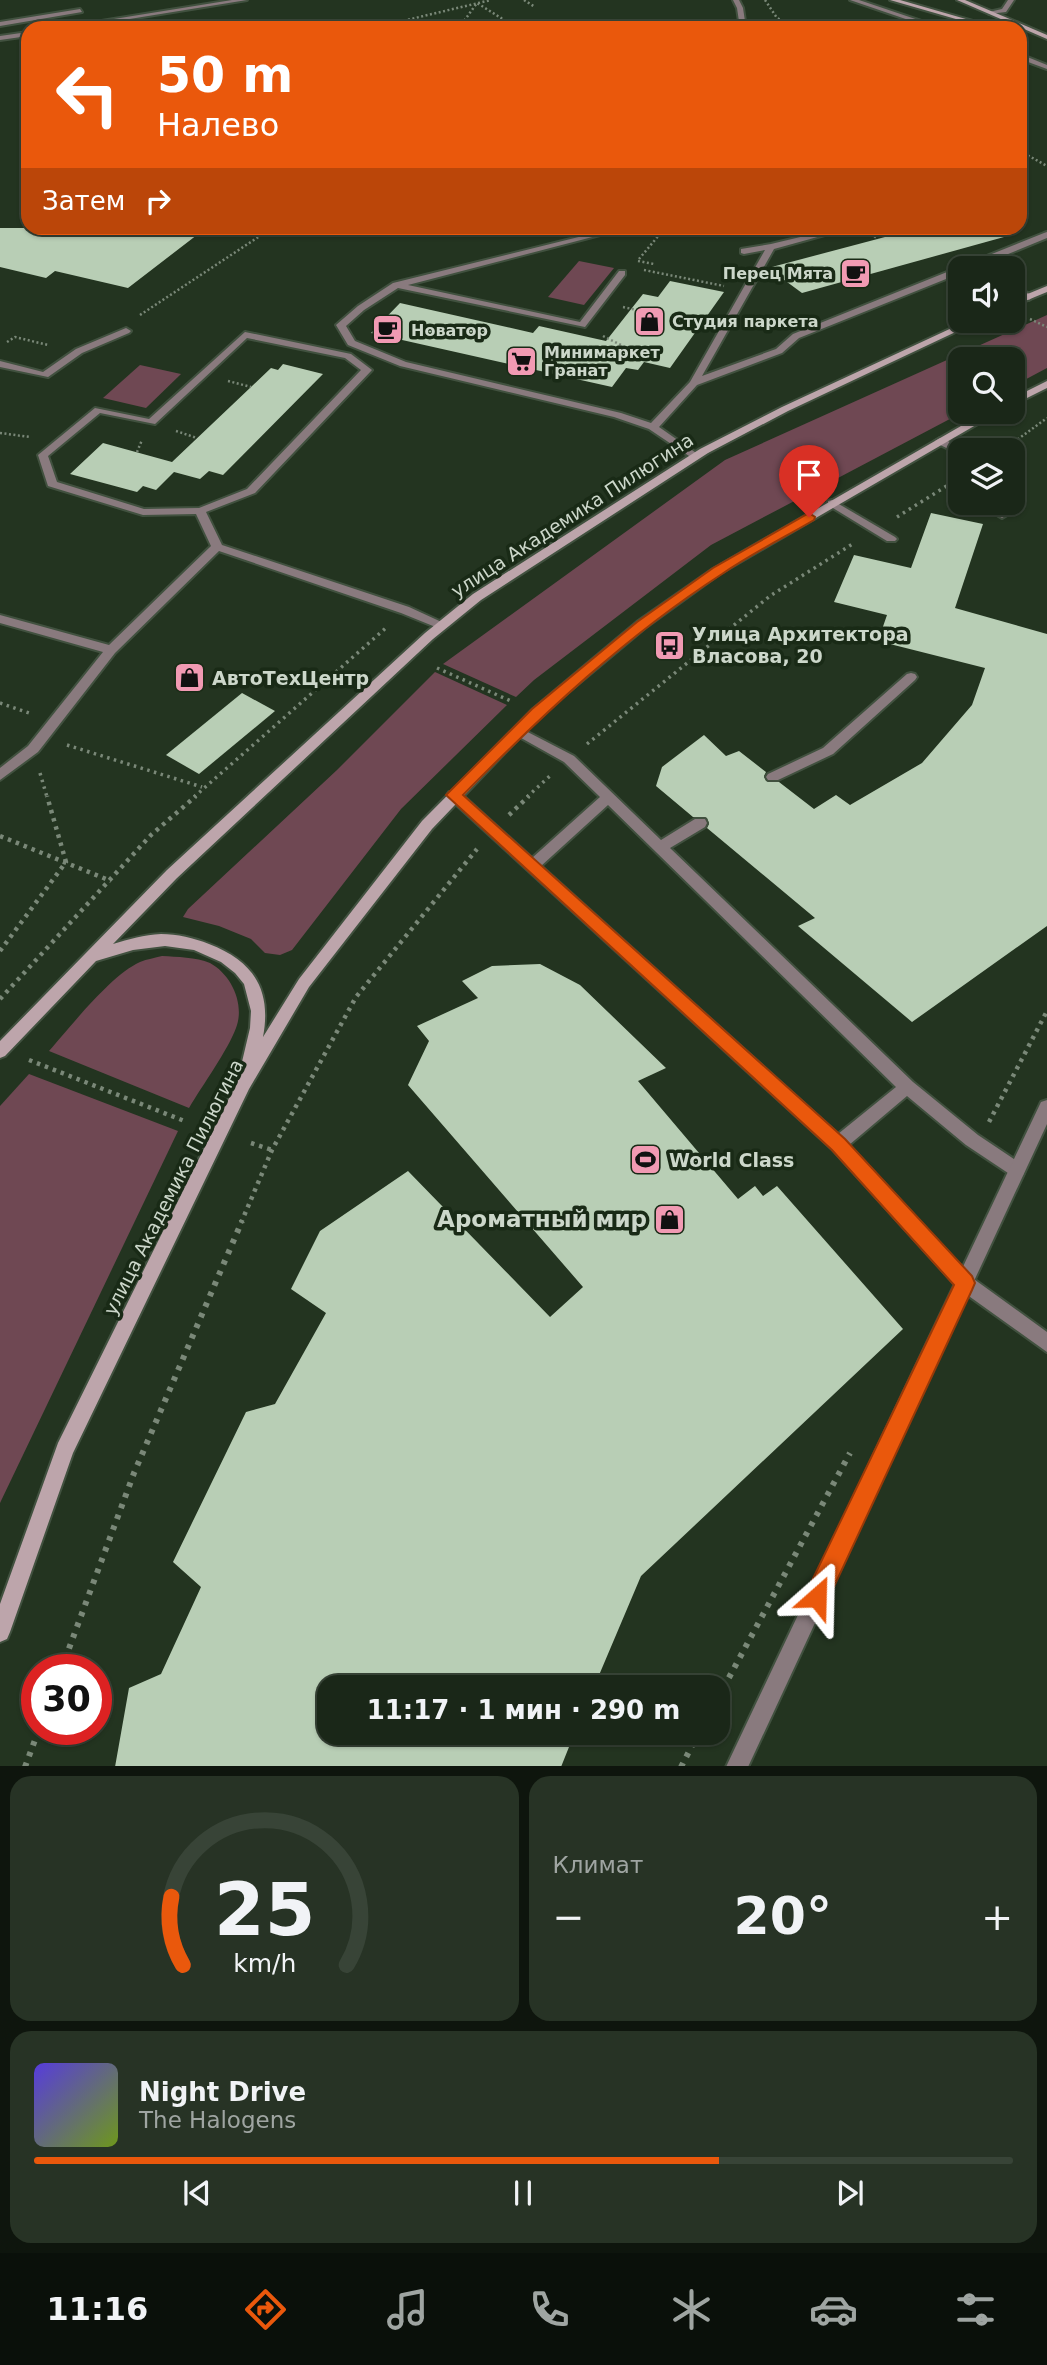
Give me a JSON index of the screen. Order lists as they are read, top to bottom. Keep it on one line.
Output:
{"streets":{"street":["улица Академика Пилюгина"]},"places":{"cafe":["Перец Мята","Новатор"],"shop":["Студия паркета","АвтоТехЦентр","Ароматный мир"],"supermarket":["Минимаркет Гранат"],"bus stop":["Улица Архитектора Власова, 20"],"sports":["World Class"]},"page":{"turn":["50 m","Налево"],"then":"Затем","limit":"30","trip":"11:17 · 1 мин · 290 m","tile":"Климат","heat":["−","20°","+"],"song":["Night Drive","The Halogens"],"tabs":"11:16","gauge":["25","km/h"]}}
